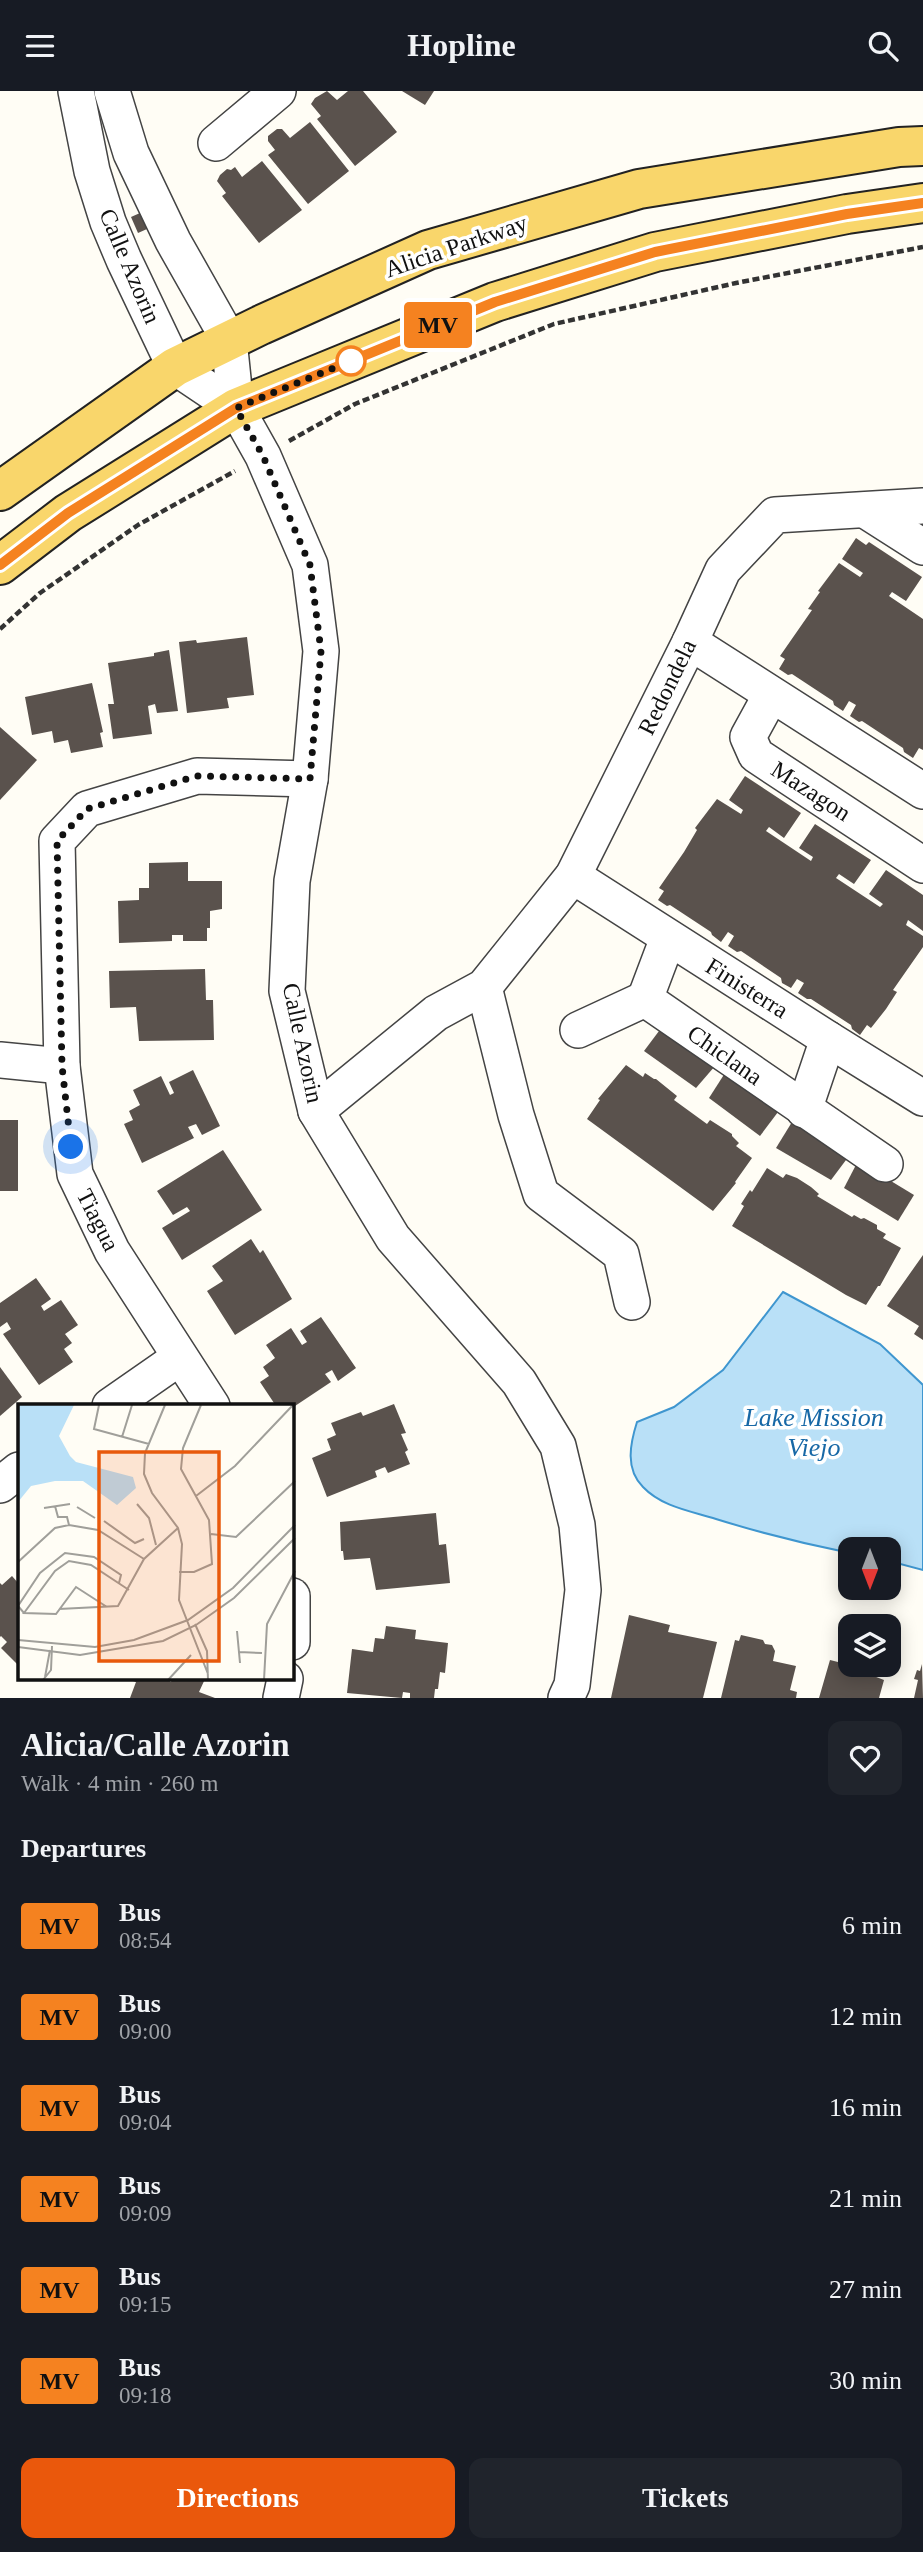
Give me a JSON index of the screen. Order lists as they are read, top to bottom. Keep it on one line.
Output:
{"streets":{"main road":["Alicia Parkway"],"street":["Calle Azorin","Redondela","Mazagon","Finisterra","Chiclana","Tiagua"]},"crossings":[["Alicia Parkway","Calle Azorin"],["Calle Azorin","Redondela"],["Calle Azorin","Tiagua"],["Redondela","Finisterra"]],"water":["Lake Mission Viejo"],"lines":["bus line MV"],"north":"bottom","page":{"header":"Hopline","on_map":"MV","heading":[["Alicia/Calle Azorin","Walk · 4 min · 260 m"],"Departures"],"list":[{"mark":"MV","name":"Bus","note":"08:54","value":"6 min"},{"mark":"MV","name":"Bus","note":"09:00","value":"12 min"},{"mark":"MV","name":"Bus","note":"09:04","value":"16 min"},{"mark":"MV","name":"Bus","note":"09:09","value":"21 min"},{"mark":"MV","name":"Bus","note":"09:15","value":"27 min"},{"mark":"MV","name":"Bus","note":"09:18","value":"30 min"}],"buttons":["Directions","Tickets"]}}
